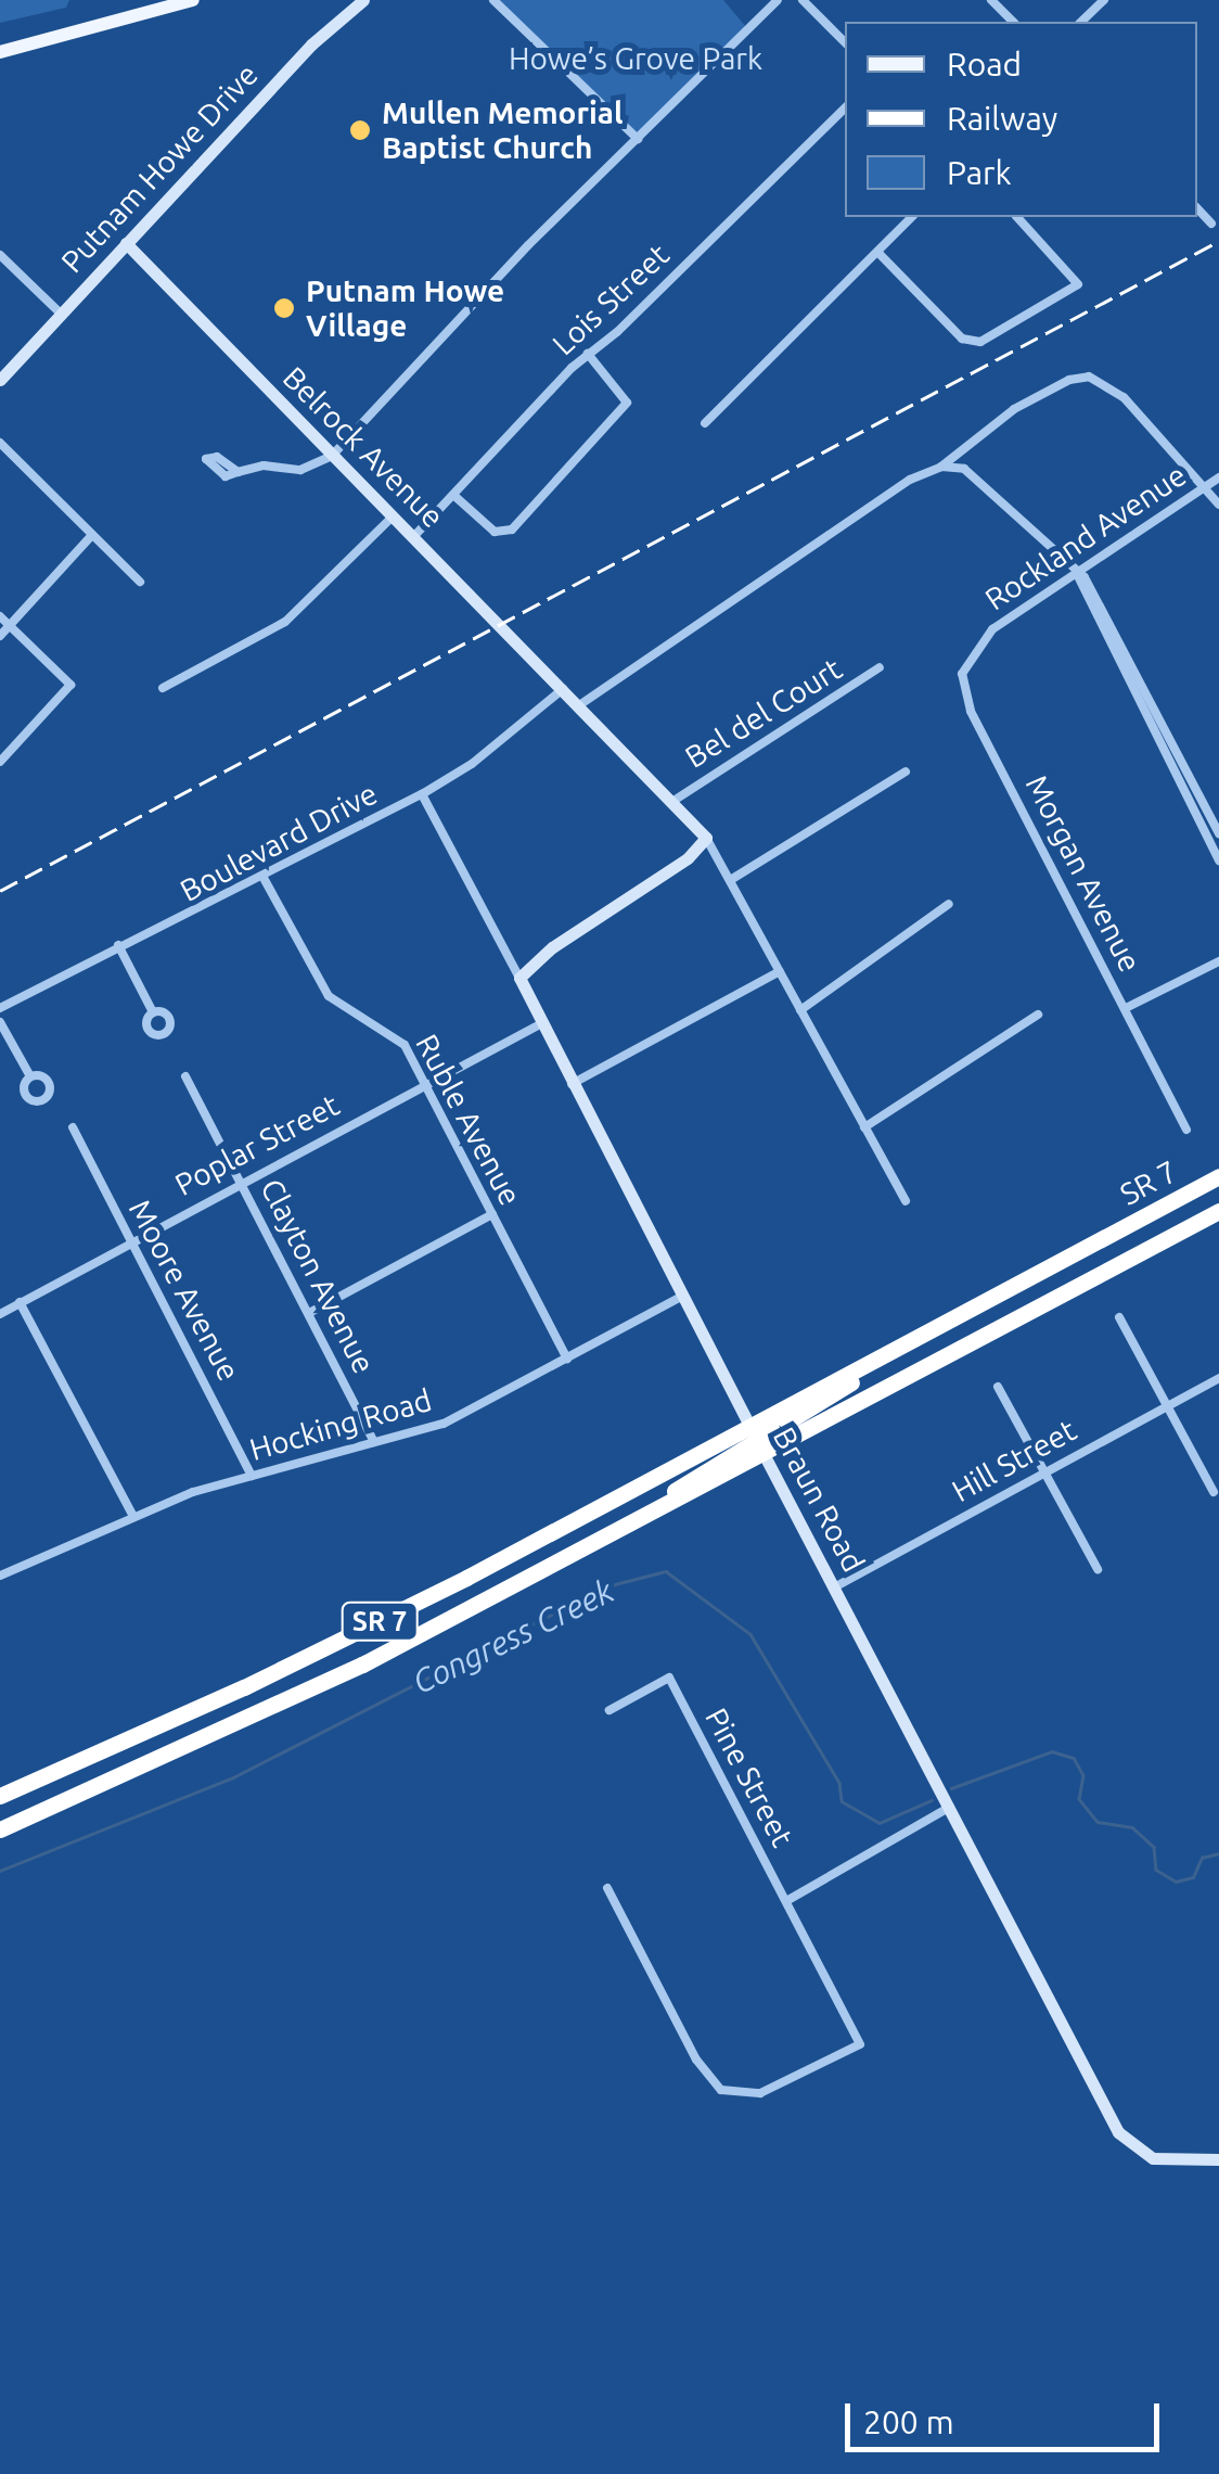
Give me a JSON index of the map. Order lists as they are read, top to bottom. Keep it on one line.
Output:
{"streets":{"highway":["SR 7"],"street":["Putnam Howe Drive","Lois Street","Belrock Avenue","Rockland Avenue","Bel del Court","Boulevard Drive","Morgan Avenue","Ruble Avenue","Poplar Street","Clayton Avenue","Moore Avenue","Hocking Road","Hill Street","Braun Road","Pine Street"]},"crossings":[["Putnam Howe Drive","Belrock Avenue"],["Lois Street","Belrock Avenue"],["Belrock Avenue","Boulevard Drive"],["Rockland Avenue","Morgan Avenue"],["Boulevard Drive","Ruble Avenue"],["Boulevard Drive","Braun Road"],["Ruble Avenue","Poplar Street"],["Ruble Avenue","Hocking Road"],["Poplar Street","Clayton Avenue"],["Poplar Street","Moore Avenue"],["Poplar Street","Braun Road"],["SR 7","Braun Road"],["Clayton Avenue","Hocking Road"],["Moore Avenue","Hocking Road"],["Hocking Road","Braun Road"],["Hill Street","Braun Road"]],"water":["Congress Creek"],"parks":["Howe’s Grove Park"],"places":["Mullen Memorial Baptist Church","Putnam Howe Village"],"legend":["Road","Railway","Park"],"scale_bar":"200 m"}
